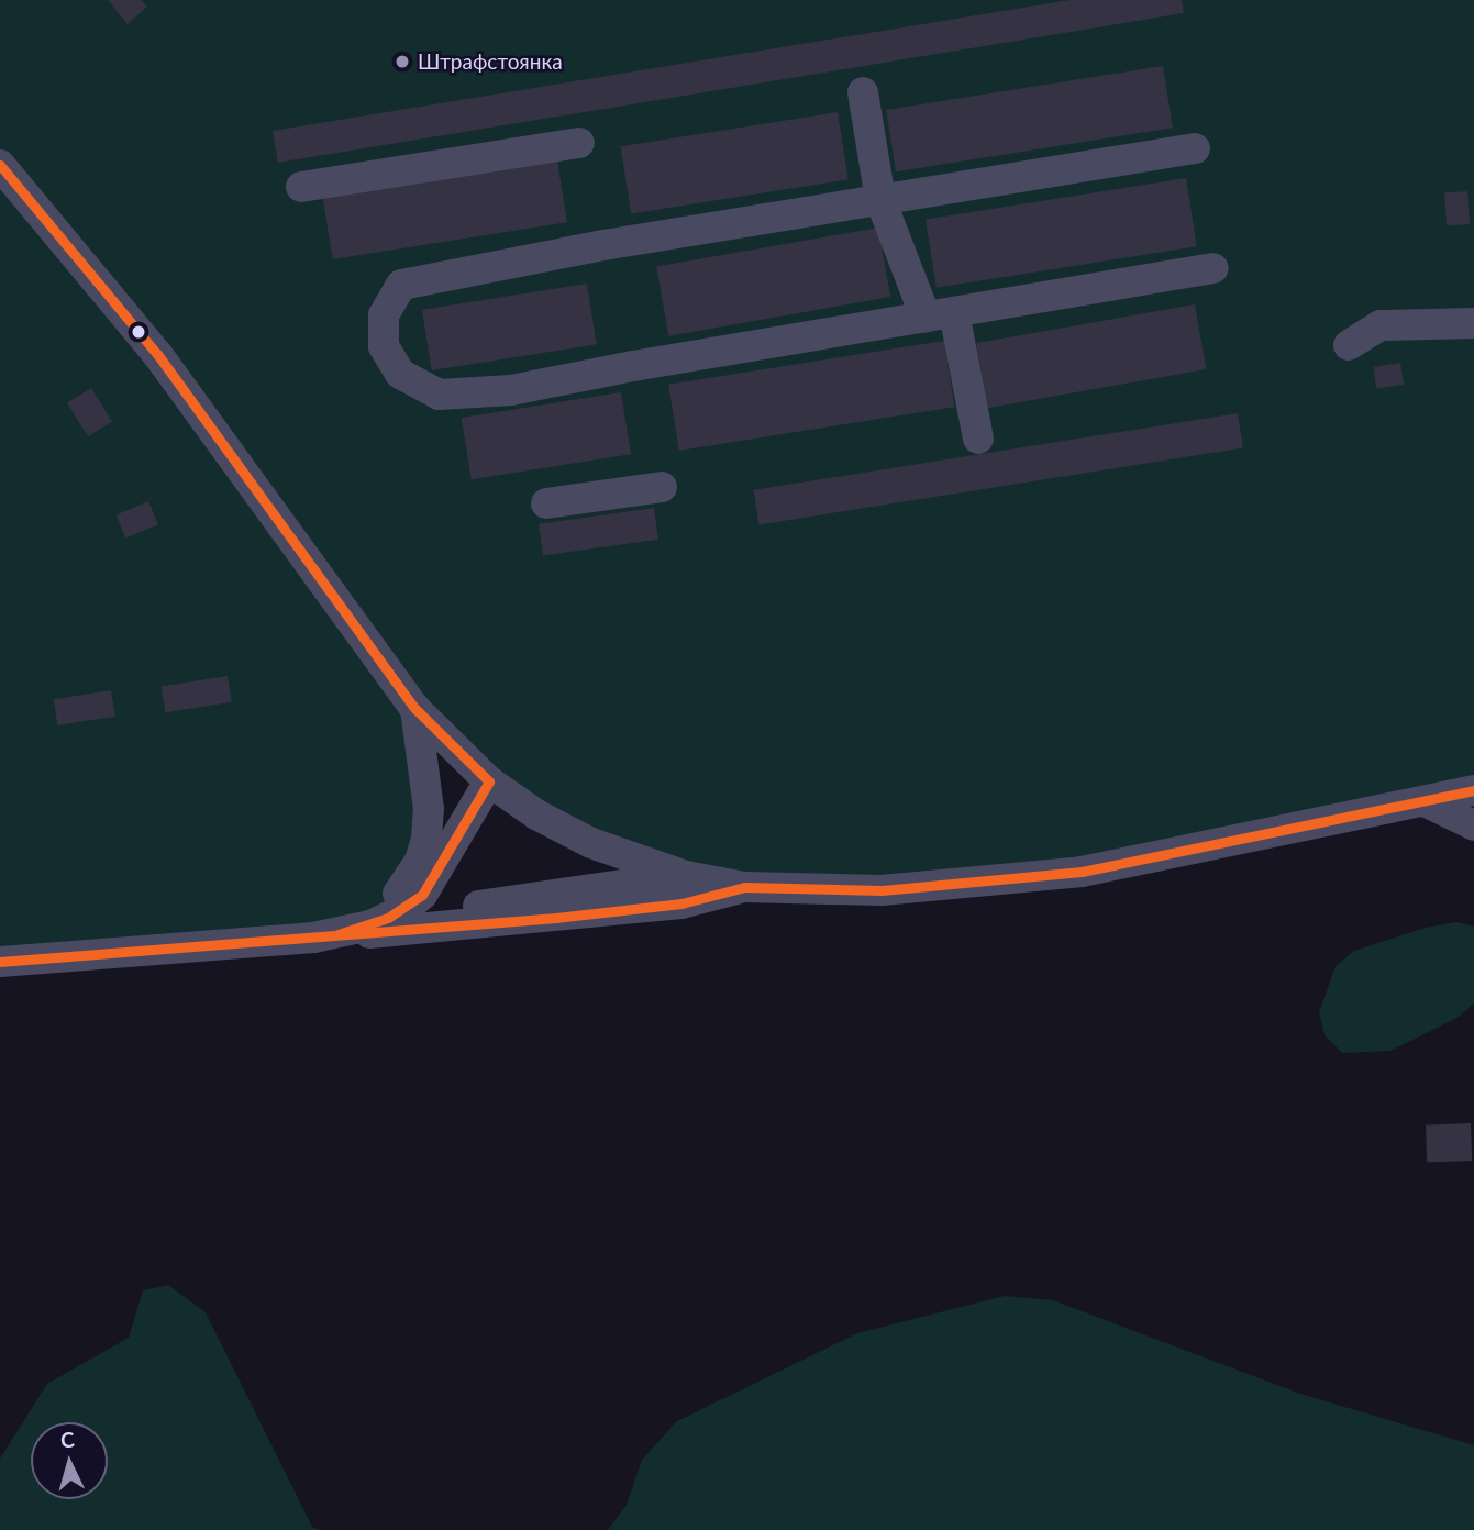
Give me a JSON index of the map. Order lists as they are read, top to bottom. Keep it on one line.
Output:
{"places":["Штрафстоянка"],"north":"top"}
